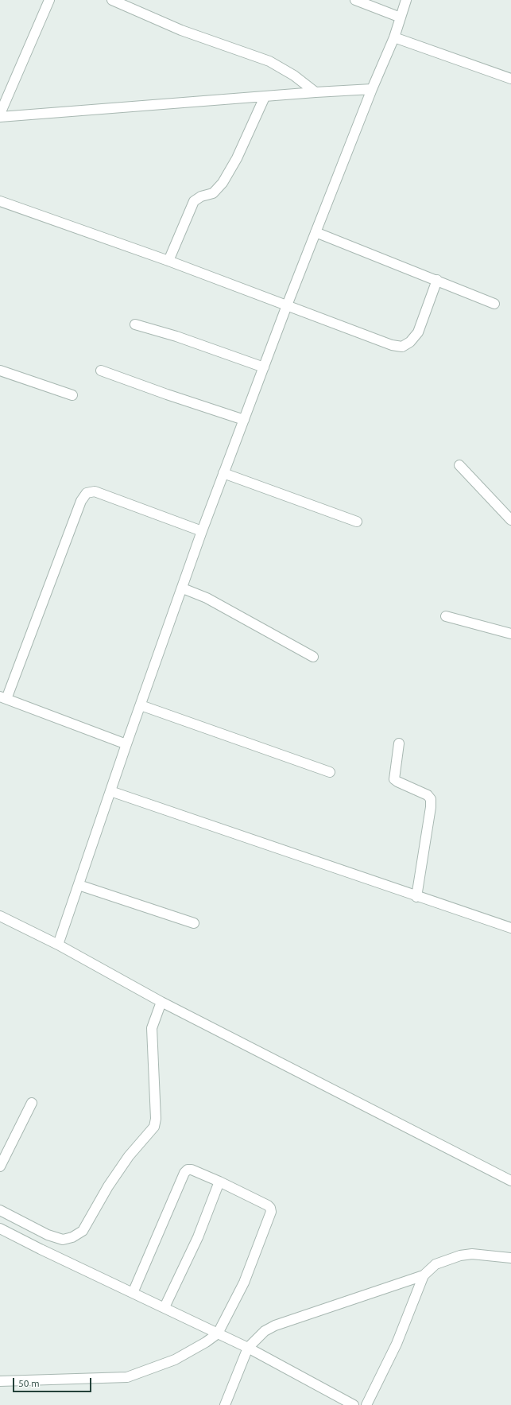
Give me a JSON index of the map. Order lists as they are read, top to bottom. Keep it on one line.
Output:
{"scale_bar":"50 m"}
